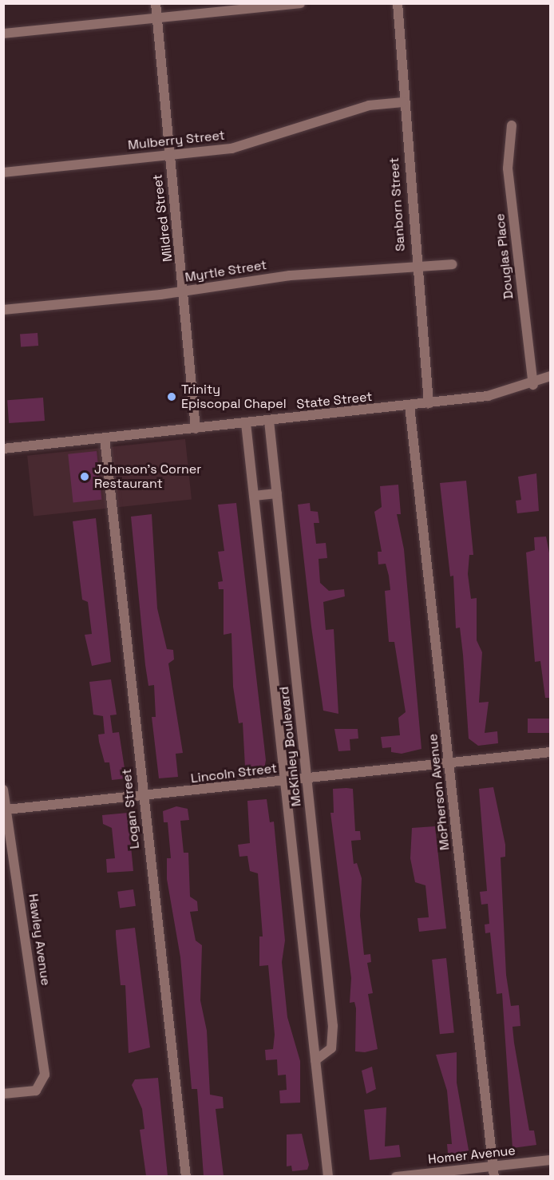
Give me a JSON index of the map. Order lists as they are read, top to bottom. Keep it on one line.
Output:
{"streets":{"street":["Mulberry Street","Sanborn Street","Mildred Street","Douglas Place","Myrtle Street","State Street","McKinley Boulevard","Lincoln Street","McPherson Avenue","Logan Street","Hawley Avenue","Homer Avenue"]},"crossings":[["Mulberry Street","Sanborn Street"],["Mulberry Street","Mildred Street"],["Sanborn Street","Myrtle Street"],["Sanborn Street","State Street"],["Mildred Street","Myrtle Street"],["Mildred Street","State Street"],["Douglas Place","State Street"],["State Street","McKinley Boulevard"],["State Street","McPherson Avenue"],["State Street","Logan Street"],["McKinley Boulevard","Lincoln Street"],["Lincoln Street","McPherson Avenue"],["Lincoln Street","Logan Street"],["Lincoln Street","Hawley Avenue"],["McPherson Avenue","Homer Avenue"]],"places":["Trinity Episcopal Chapel","Johnson's Corner Restaurant"]}
